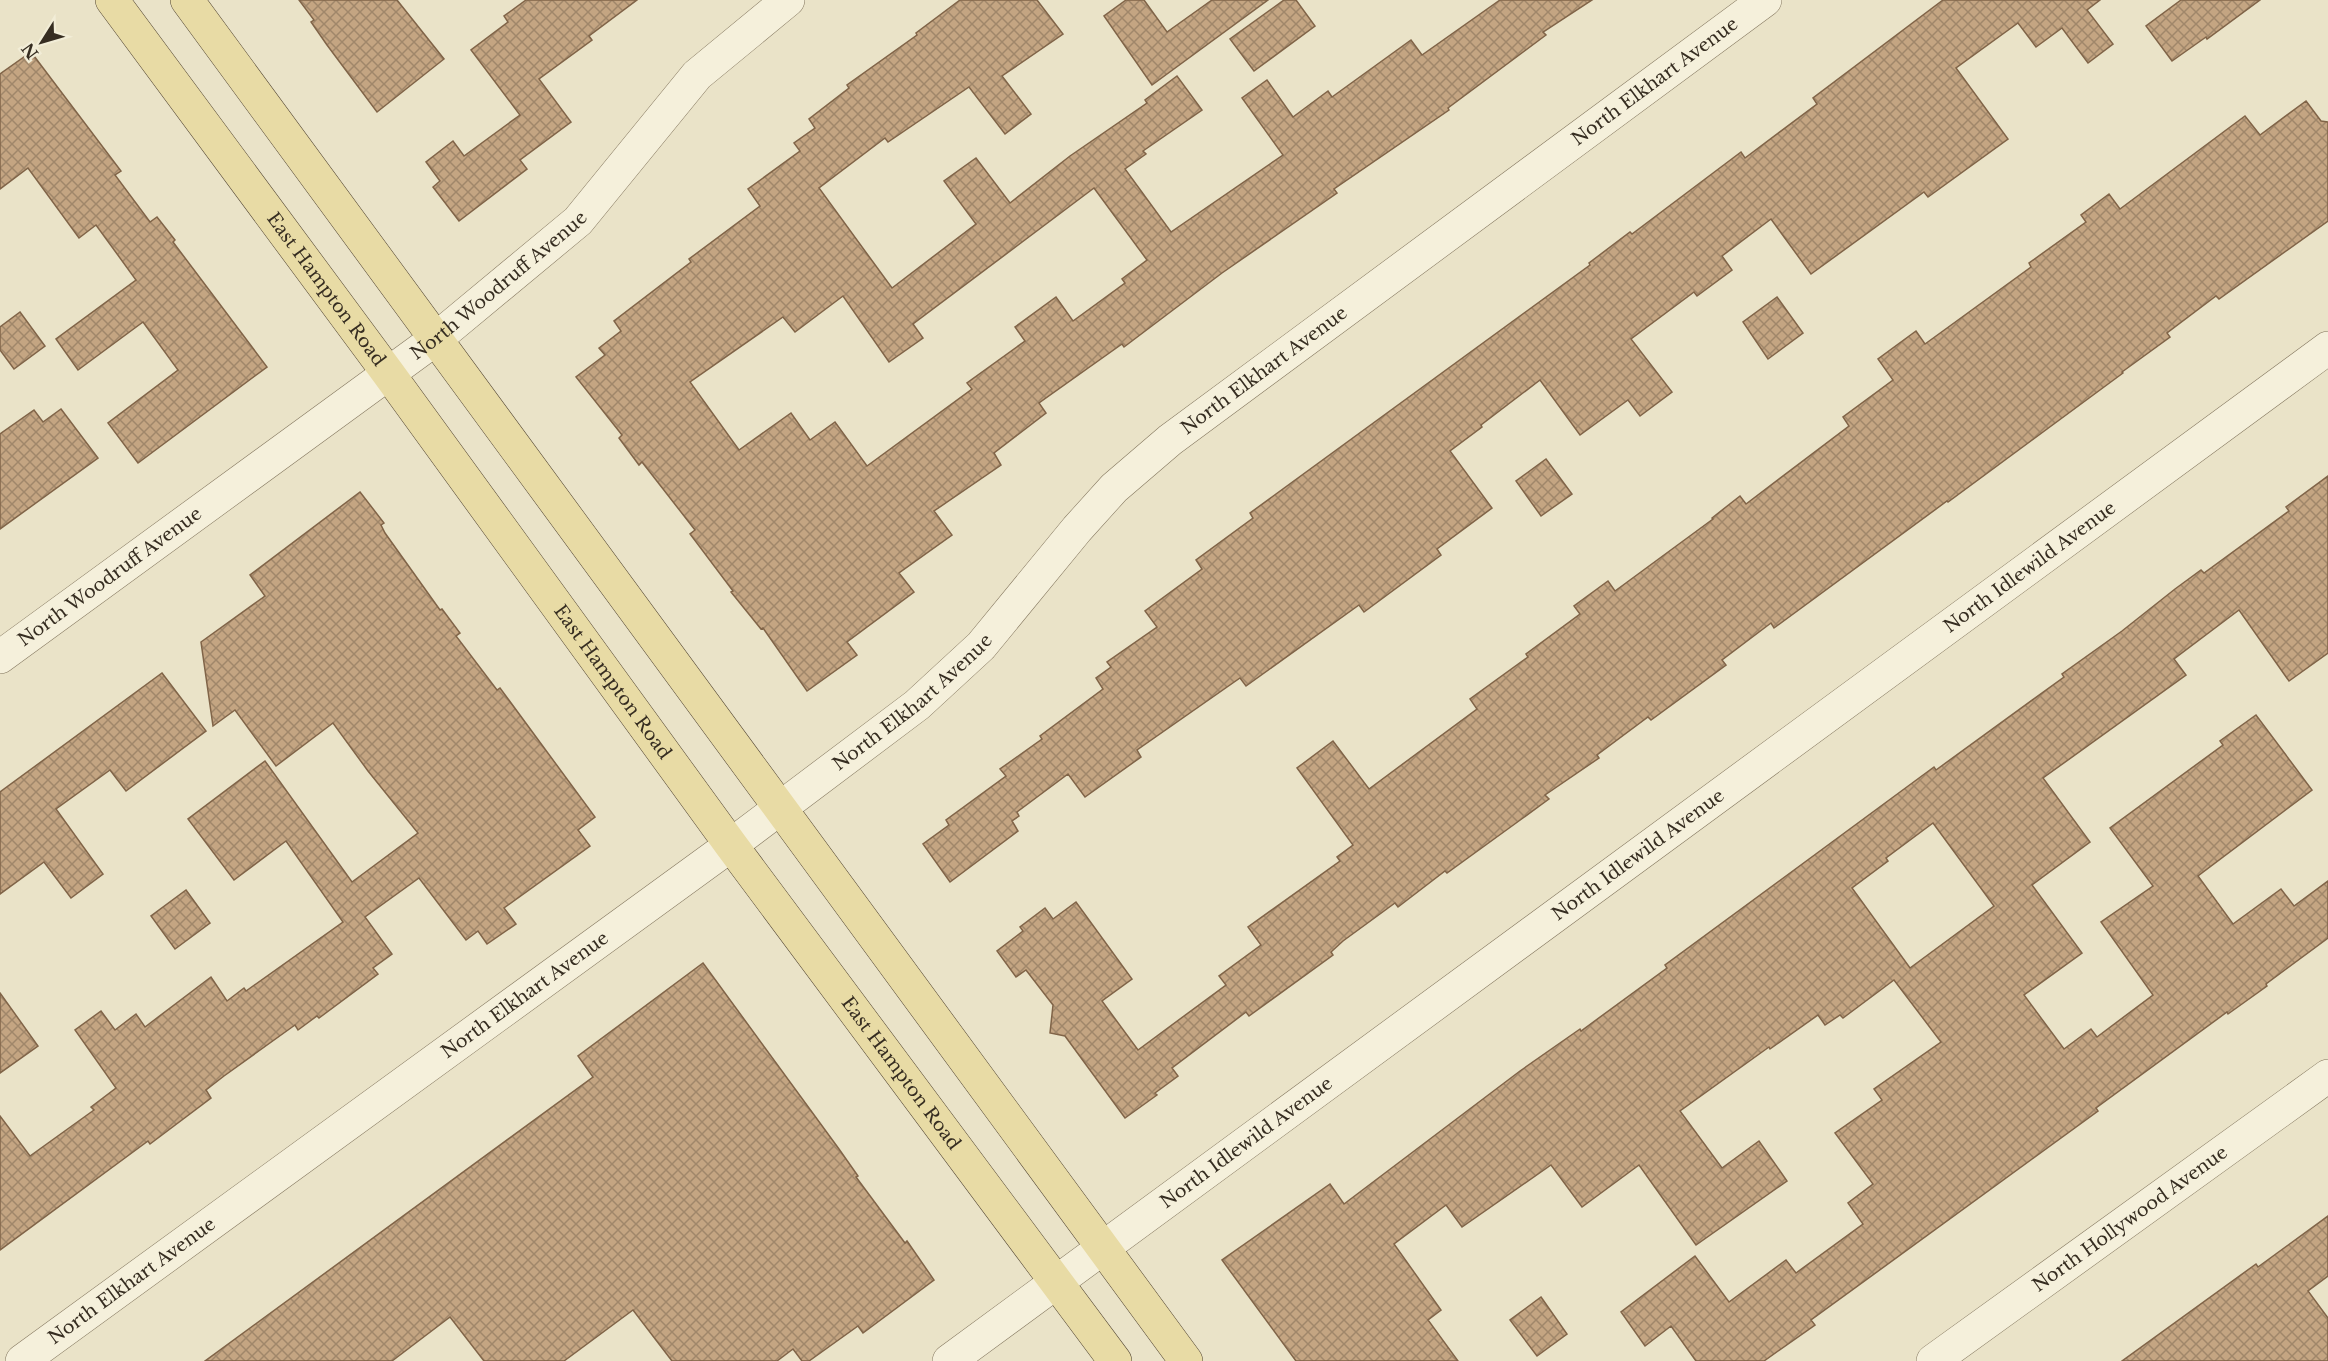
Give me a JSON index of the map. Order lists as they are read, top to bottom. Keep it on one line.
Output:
{"streets":{"main road":["East Hampton Road"],"street":["North Elkhart Avenue","North Woodruff Avenue","North Idlewild Avenue","North Hollywood Avenue"]},"crossings":[["North Elkhart Avenue","East Hampton Road"],["North Woodruff Avenue","East Hampton Road"],["East Hampton Road","North Idlewild Avenue"]],"north":"bottom left"}
